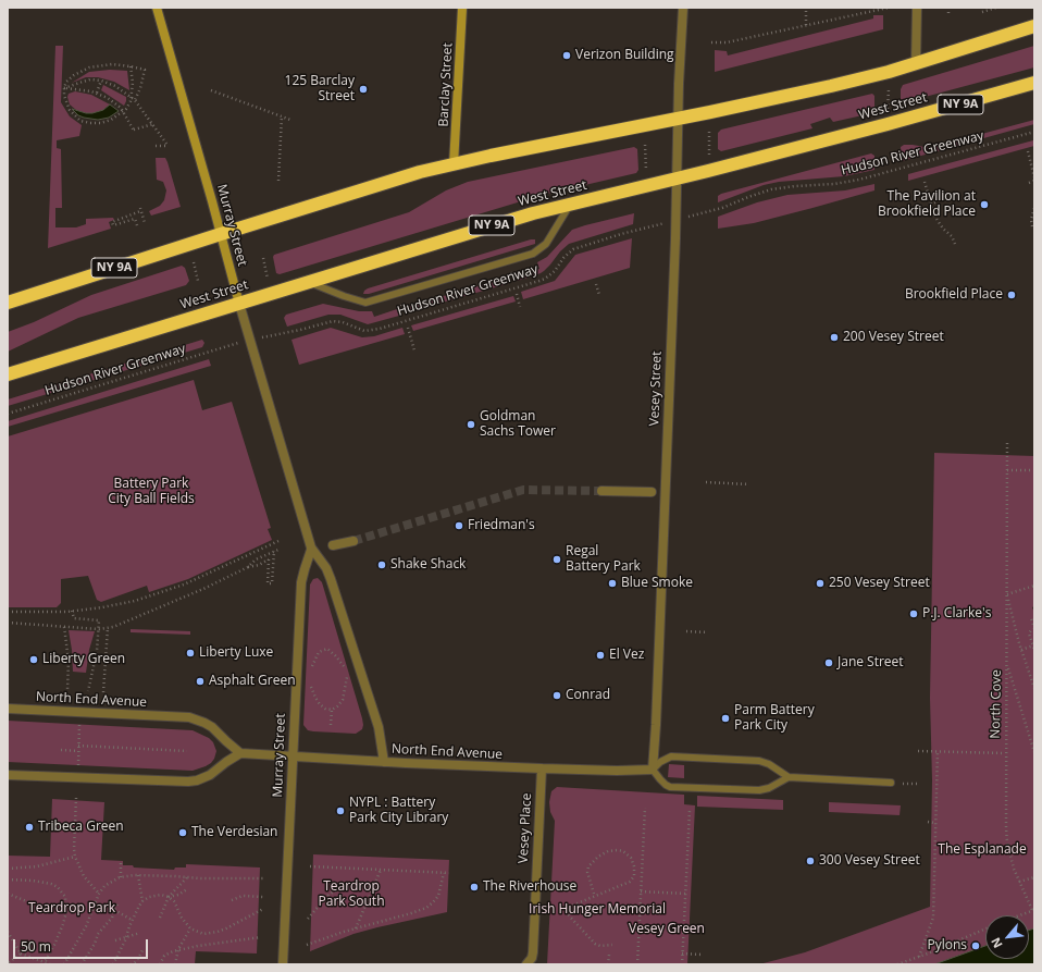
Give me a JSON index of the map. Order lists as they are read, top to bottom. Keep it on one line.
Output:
{"streets":{"highway":["NY 9A","West Street"],"main road":["Barclay Street","Murray Street"],"street":["Vesey Street","North End Avenue","Vesey Place"],"path":["Hudson River Greenway","North Cove"]},"crossings":[["Barclay Street","NY 9A"],["NY 9A","Murray Street"],["NY 9A","Vesey Street"],["West Street","Murray Street"],["West Street","Vesey Street"],["Murray Street","North End Avenue"],["Vesey Street","North End Avenue"],["North End Avenue","Vesey Place"]],"parks":["Battery Park City Ball Fields","The Esplanade","Teardrop Park South","Teardrop Park","Irish Hunger Memorial","Vesey Green"],"places":["Verizon Building","125 Barclay Street","The Pavilion at Brookfield Place","Brookfield Place","200 Vesey Street","Goldman Sachs Tower","Friedman's","Regal Battery Park","Shake Shack","Blue Smoke","250 Vesey Street","P.J. Clarke's","Liberty Luxe","El Vez","Liberty Green","Jane Street","Asphalt Green","Conrad","Parm Battery Park City","NYPL : Battery Park City Library","Tribeca Green","The Verdesian","300 Vesey Street","The Riverhouse","Pylons"],"scale_bar":"50 m","north":"bottom left"}
